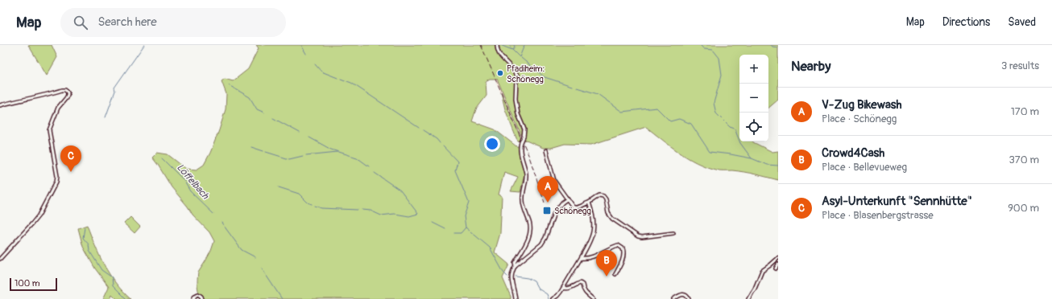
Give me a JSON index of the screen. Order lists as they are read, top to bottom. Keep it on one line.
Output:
{"water":["Löffelbach"],"places":{"other":["Pfadiheim: Schönegg"],"transit":["Schönegg"]},"scale_bar":"100 m","page":{"header":"Map","search":"Search here","nav":["Map","Directions","Saved"],"heading":["Nearby","3 results"],"map_buttons":["+","−"],"list":[{"mark":"A","name":"V-Zug Bikewash","note":"Place · Schönegg","value":"170 m"},{"mark":"B","name":"Crowd4Cash","note":"Place · Bellevueweg","value":"370 m"},{"mark":"C","name":"Asyl-Unterkunft \"Sennhütte\"","note":"Place · Blasenbergstrasse","value":"900 m"}],"pins":["C","A","B"],"scale":"100 m"}}
